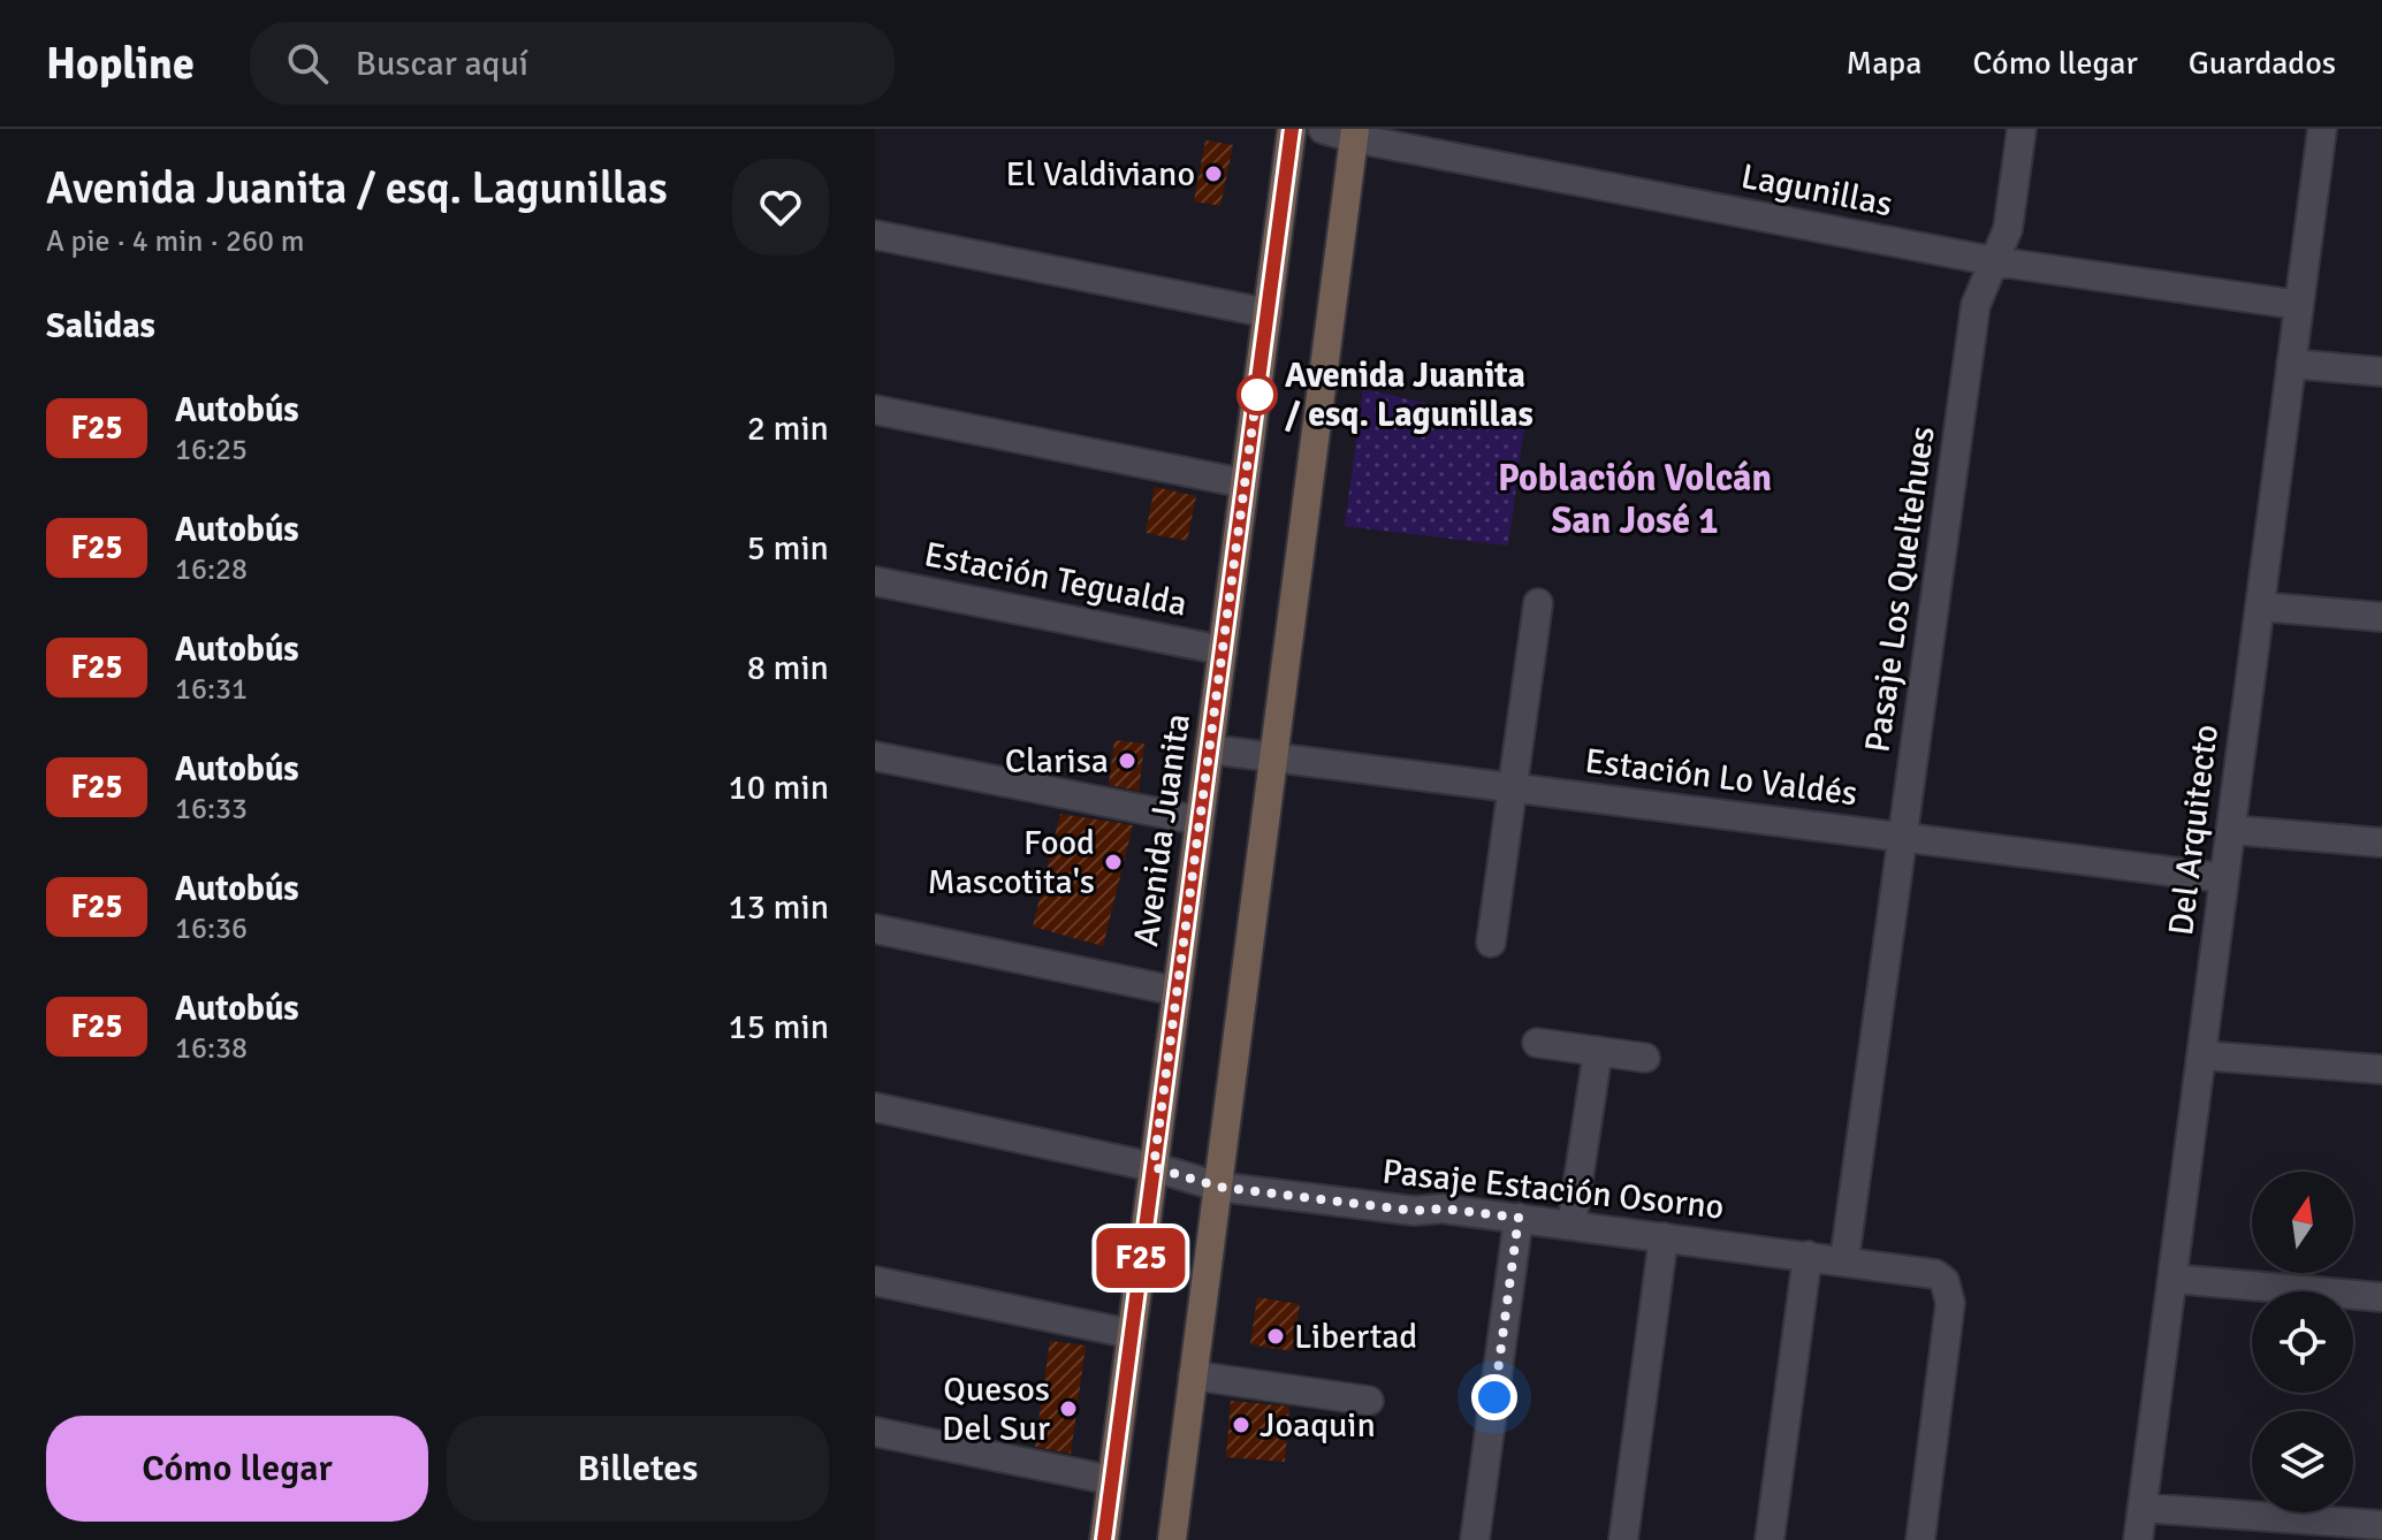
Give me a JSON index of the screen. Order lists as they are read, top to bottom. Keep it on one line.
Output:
{"streets":{"main road":["Avenida Juanita"],"street":["Lagunillas","Estación Tegualda","Pasaje Los Queltehues","Estación Lo Valdés","Del Arquitecto","Pasaje Estación Osorno"]},"crossings":[["Lagunillas","Pasaje Los Queltehues"],["Lagunillas","Del Arquitecto"],["Estación Tegualda","Avenida Juanita"],["Pasaje Los Queltehues","Estación Lo Valdés"],["Pasaje Los Queltehues","Pasaje Estación Osorno"],["Estación Lo Valdés","Avenida Juanita"],["Estación Lo Valdés","Del Arquitecto"],["Avenida Juanita","Pasaje Estación Osorno"]],"districts":["Población Volcán San José 1"],"places":["El Valdiviano","Avenida Juanita / esq. Lagunillas","Clarisa","Food Mascotita's","Libertad","Quesos Del Sur","Joaquin"],"lines":["bus line F25"],"north":"top","page":{"header":"Hopline","search":"Buscar aquí","nav":["Mapa","Cómo llegar","Guardados"],"heading":[["Avenida Juanita / esq. Lagunillas","A pie · 4 min · 260 m"],"Salidas"],"on_map":"F25","list":[{"mark":"F25","name":"Autobús","note":"16:25","value":"2 min"},{"mark":"F25","name":"Autobús","note":"16:28","value":"5 min"},{"mark":"F25","name":"Autobús","note":"16:31","value":"8 min"},{"mark":"F25","name":"Autobús","note":"16:33","value":"10 min"},{"mark":"F25","name":"Autobús","note":"16:36","value":"13 min"},{"mark":"F25","name":"Autobús","note":"16:38","value":"15 min"}],"buttons":["Cómo llegar","Billetes"]}}
